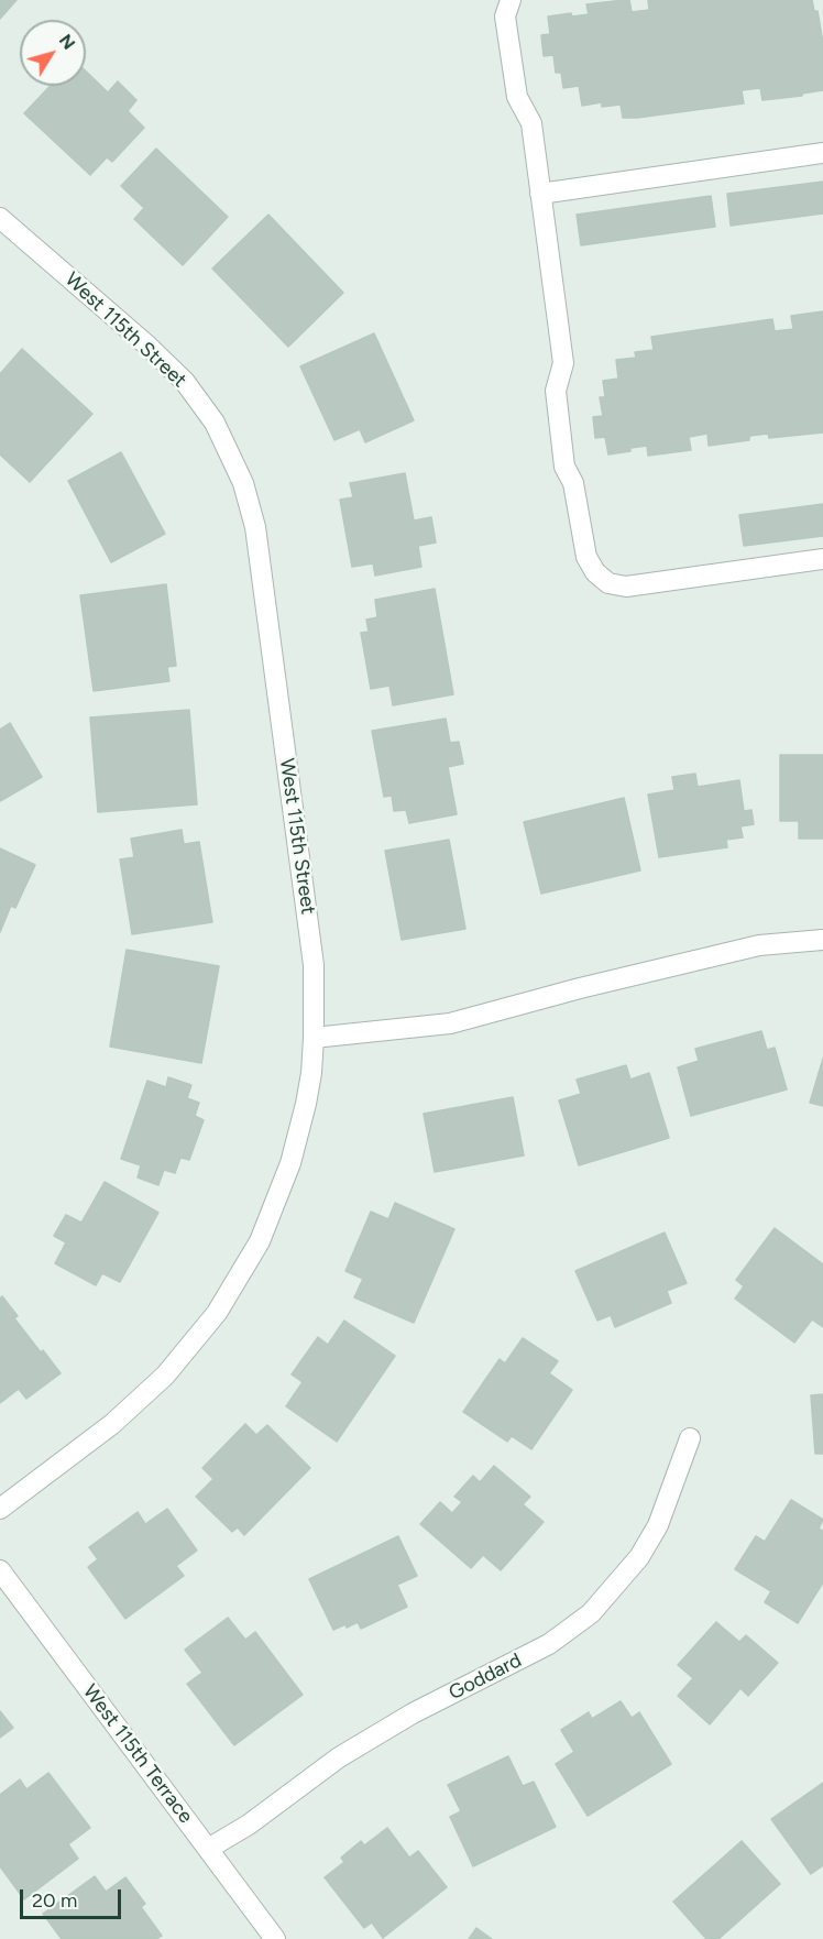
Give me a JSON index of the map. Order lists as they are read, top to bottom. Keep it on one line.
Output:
{"streets":{"street":["West 115th Street","Goddard","West 115th Terrace"]},"crossings":[["Goddard","West 115th Terrace"]],"scale_bar":"20 m","north":"top right"}
